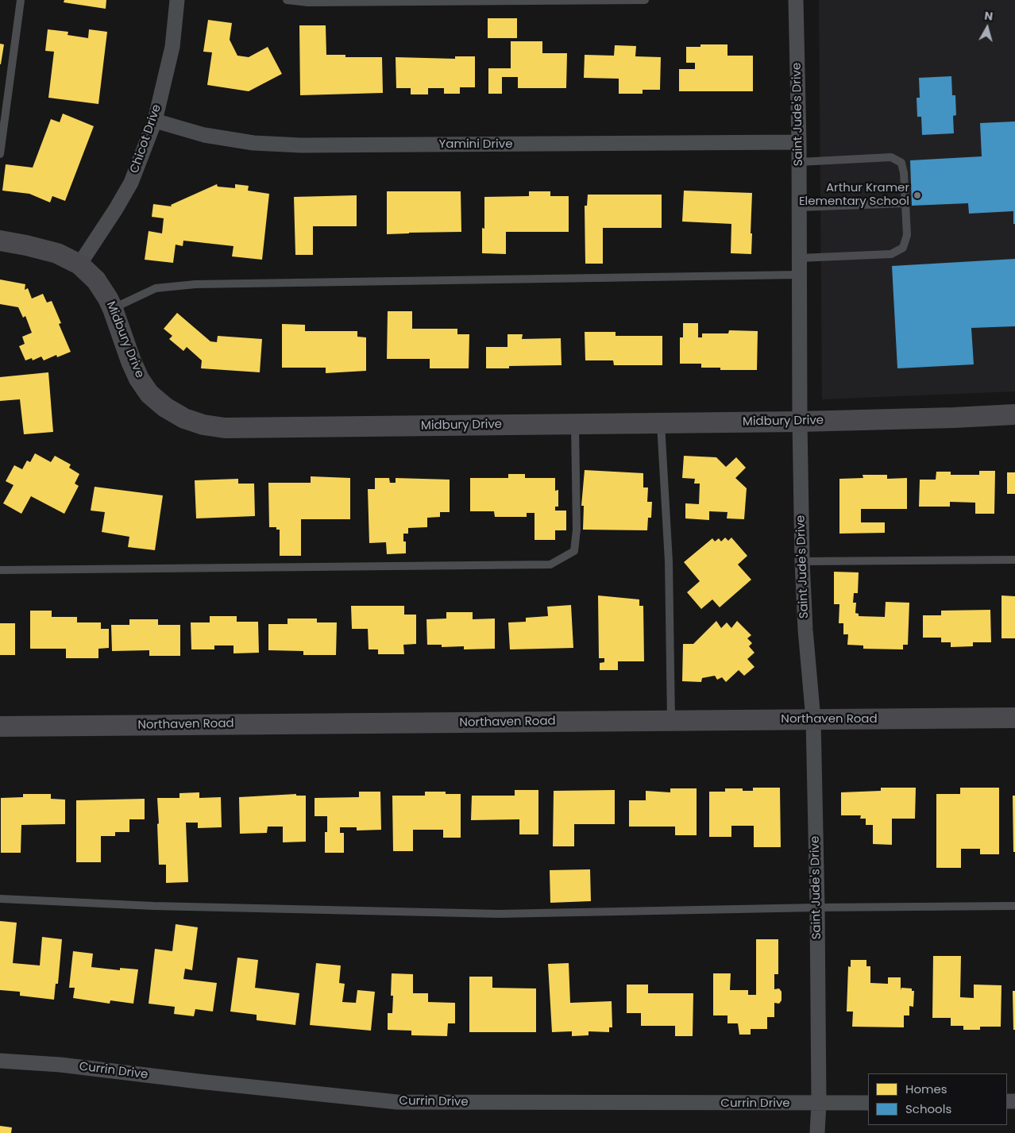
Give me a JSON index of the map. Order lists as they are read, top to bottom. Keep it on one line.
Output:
{"streets":{"street":["Saint Jude's Drive","Chicot Drive","Yamini Drive","Midbury Drive","Northaven Road","Currin Drive"]},"crossings":[["Saint Jude's Drive","Yamini Drive"],["Saint Jude's Drive","Midbury Drive"],["Saint Jude's Drive","Northaven Road"],["Saint Jude's Drive","Currin Drive"],["Chicot Drive","Yamini Drive"],["Chicot Drive","Midbury Drive"]],"places":["Arthur Kramer Elementary School"],"legend":["Homes","Schools"],"north":"top"}
